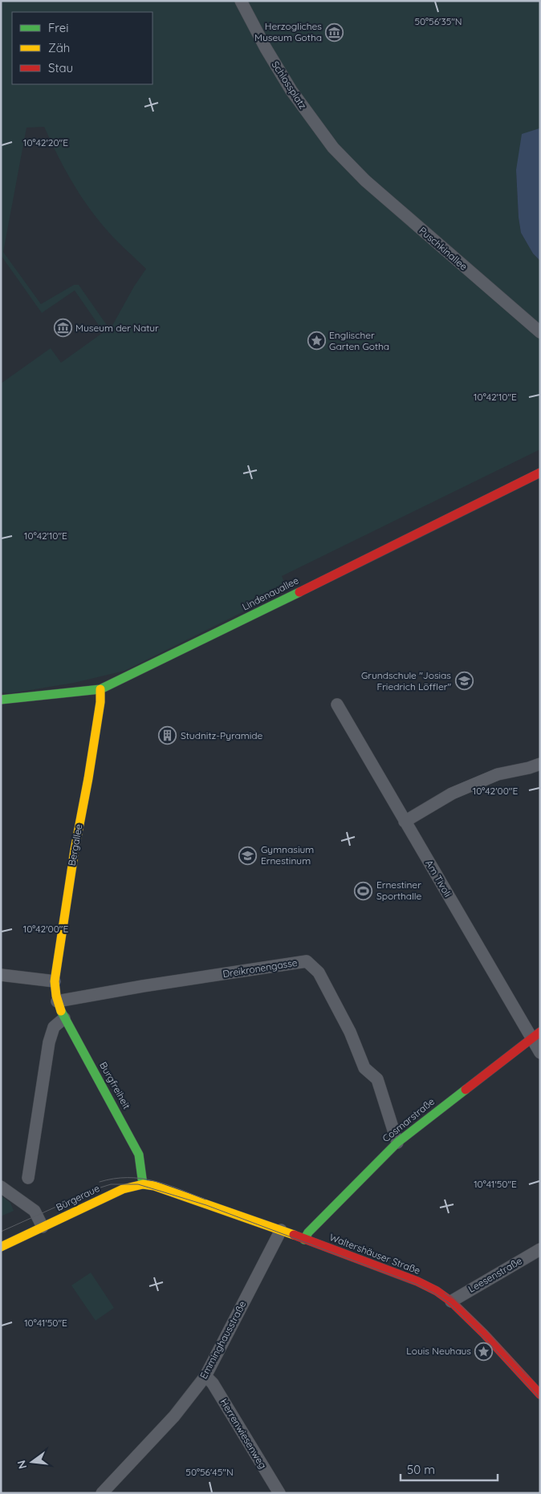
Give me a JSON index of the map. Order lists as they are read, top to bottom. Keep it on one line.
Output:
{"streets":{"street":["Schlossplatz","Puschkinallee","Lindenauallee","Bergallee","Am Tivoli","Dreikronengasse","Burgfreiheit","Cosmarstraße","Bürgeraue","Waltershäuser Straße","Leesenstraße","Emminghausstraße","Herrenwiesenweg"]},"crossings":[["Schlossplatz","Puschkinallee"],["Lindenauallee","Bergallee"],["Bergallee","Dreikronengasse"],["Bergallee","Burgfreiheit"],["Am Tivoli","Cosmarstraße"],["Dreikronengasse","Burgfreiheit"],["Dreikronengasse","Cosmarstraße"],["Burgfreiheit","Bürgeraue"],["Cosmarstraße","Waltershäuser Straße"],["Bürgeraue","Waltershäuser Straße"],["Waltershäuser Straße","Leesenstraße"],["Waltershäuser Straße","Emminghausstraße"],["Emminghausstraße","Herrenwiesenweg"]],"places":{"museum":["Herzogliches Museum Gotha","Museum der Natur"],"place":["Englischer Garten Gotha","Louis Neuhaus"],"school or university":["Grundschule \"Josias Friedrich Löffler\"","Gymnasium Ernestinum"],"building":["Studnitz-Pyramide"],"sports":["Ernestiner Sporthalle"]},"legend":["Frei","Zäh","Stau"],"scale_bar":"50 m","north":"left","coordinates":["50°56'35\"N","10°42'20\"E","10°42'10\"E","10°42'00\"E","10°41'50\"E","50°56'45\"N"]}
